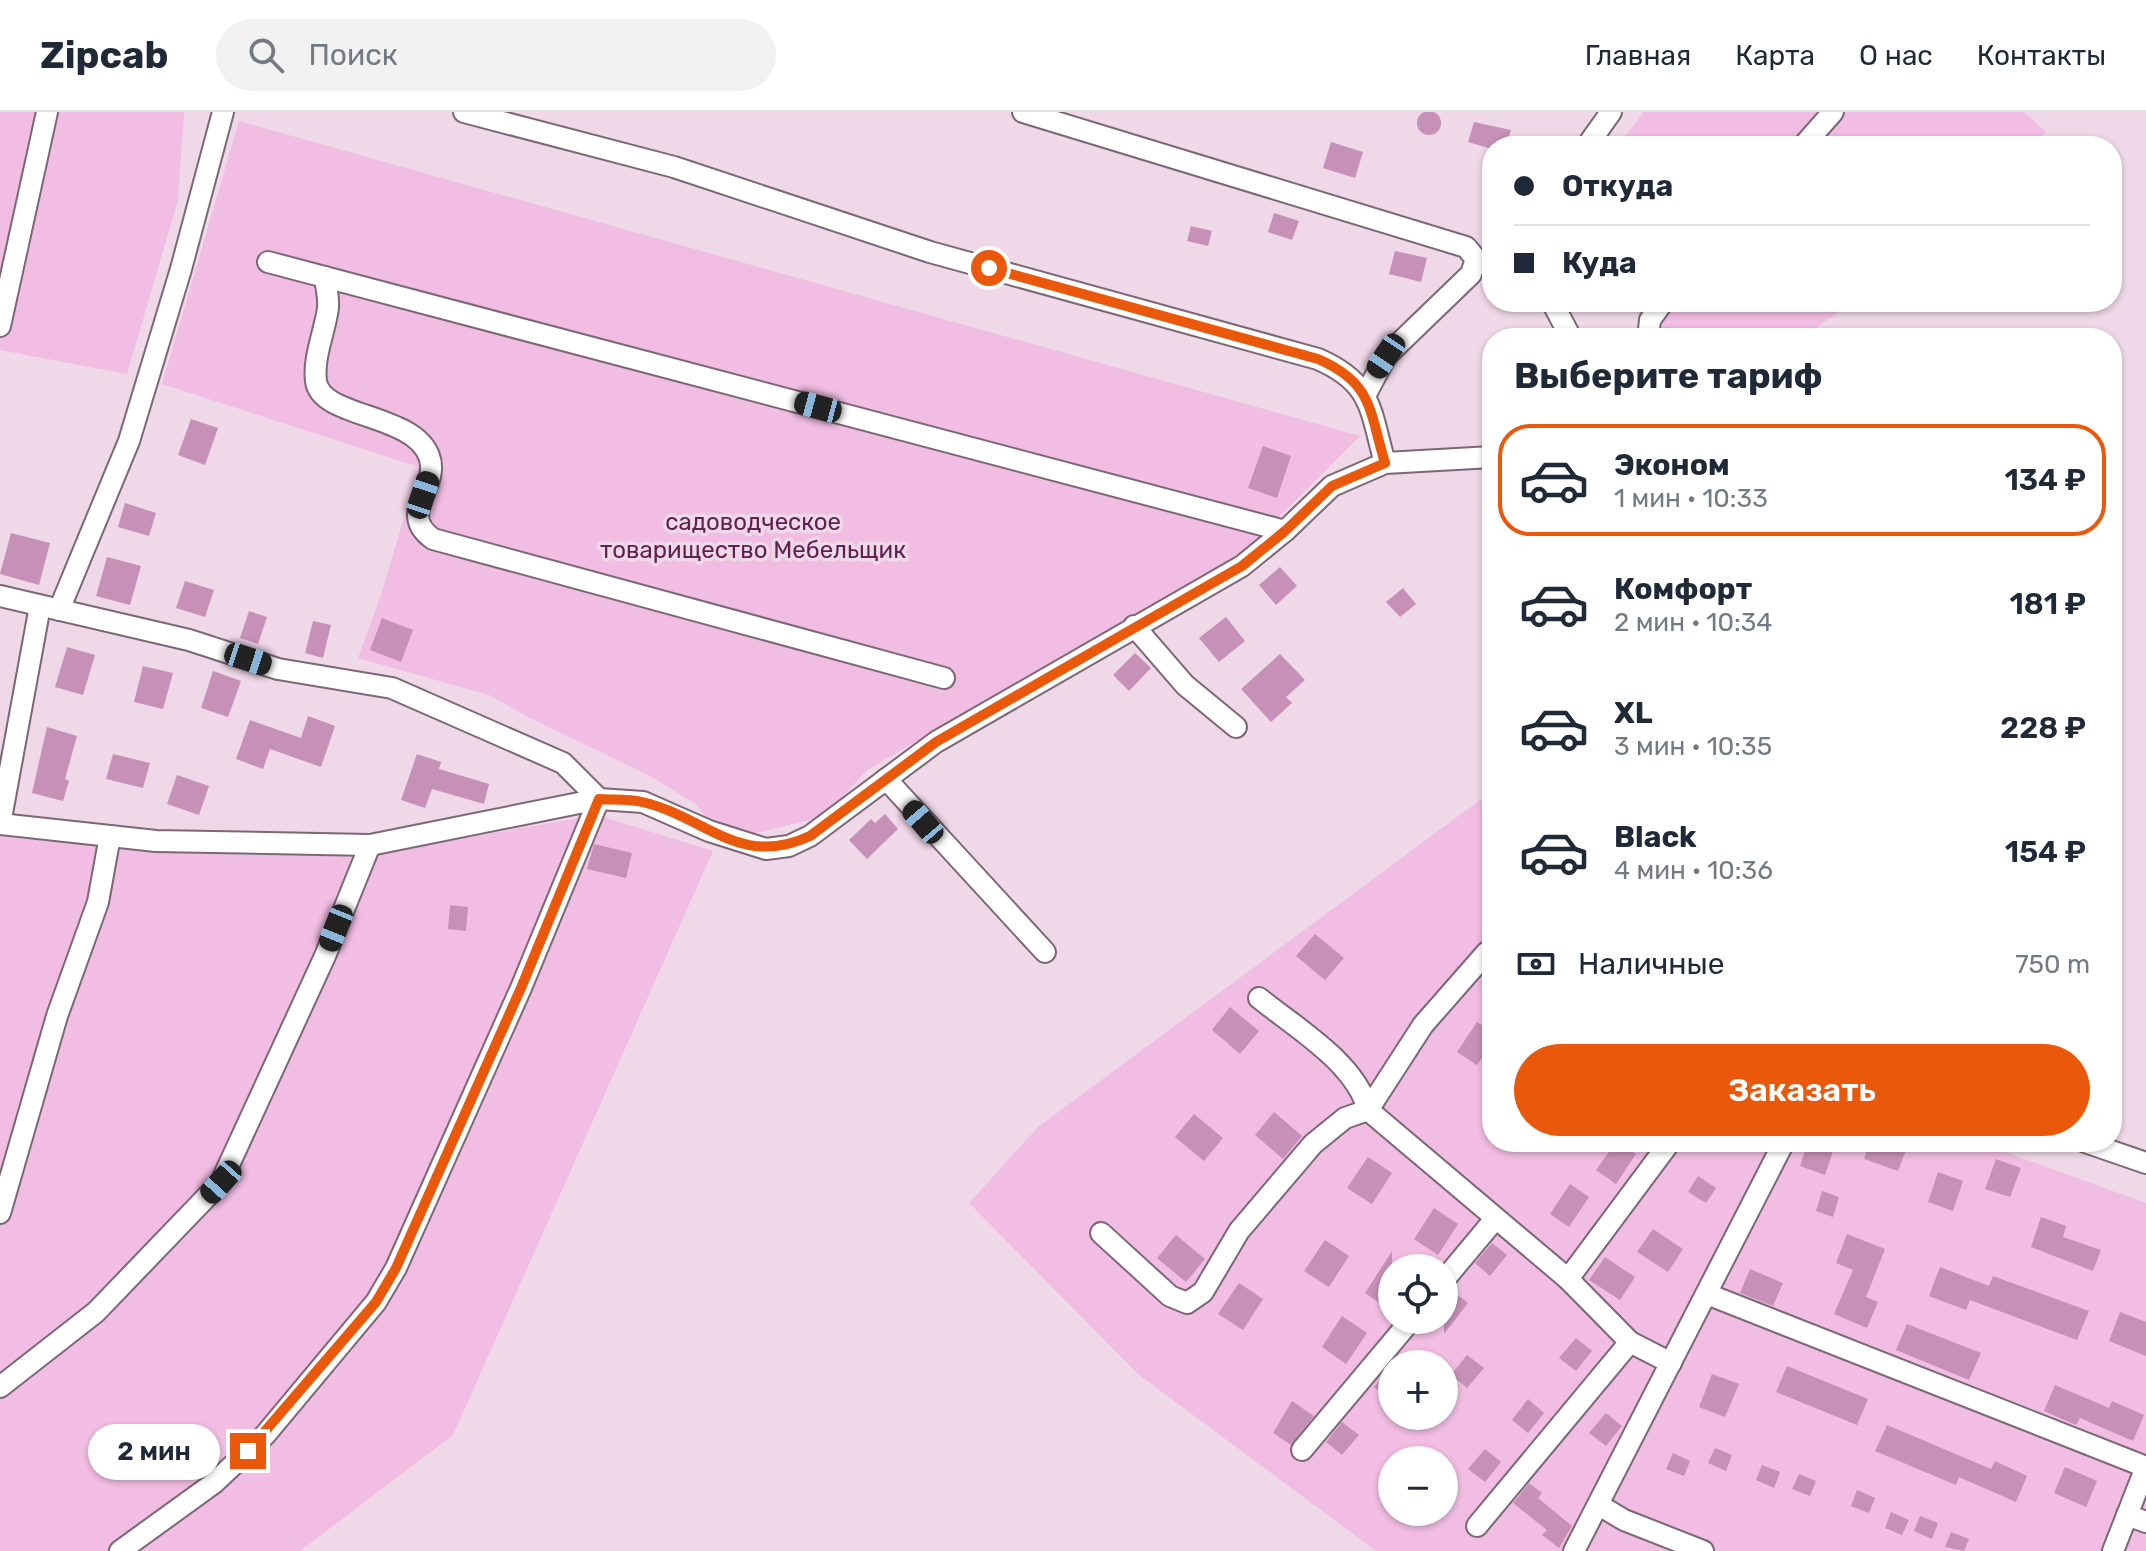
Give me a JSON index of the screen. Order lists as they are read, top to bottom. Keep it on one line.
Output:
{"parks":["садоводческое товарищество Мебельщик"],"page":{"header":"Zipcab","search":"Поиск","nav":["Главная","Карта","О нас","Контакты"],"banner":["Откуда","Куда"],"heading":"Выберите тариф","list":[{"name":"Эконом","note":"1 мин · 10:33","value":"134 ₽"},{"name":"Комфорт","note":"2 мин · 10:34","value":"181 ₽"},{"name":"XL","note":"3 мин · 10:35","value":"228 ₽"},{"name":"Black","note":"4 мин · 10:36","value":"154 ₽"}],"pay":["Наличные","750 m"],"buttons":"Заказать","map_buttons":["+","−"],"bubble":"2 мин"}}
